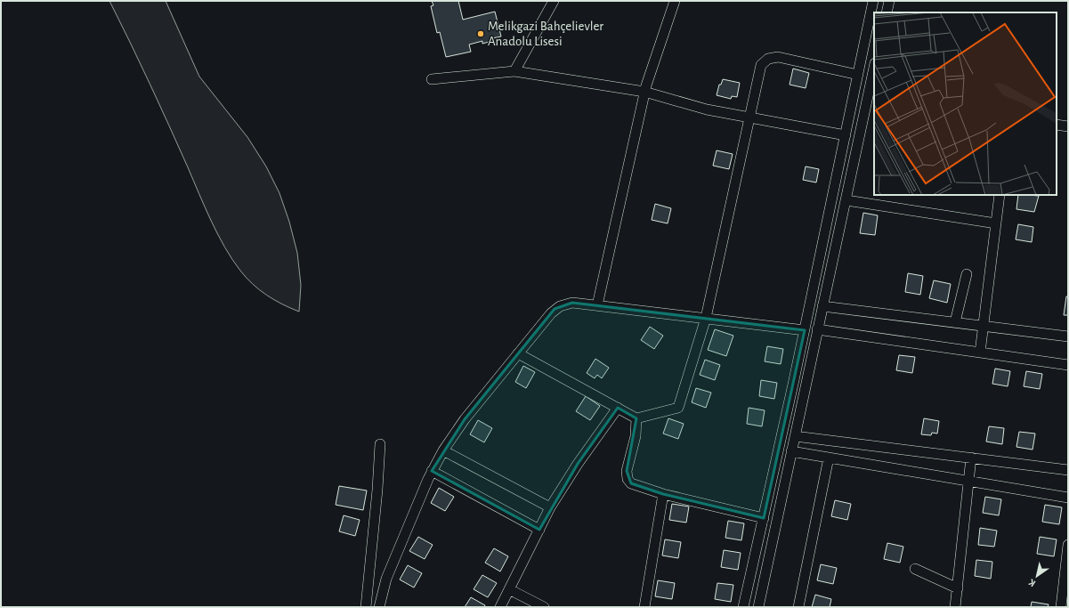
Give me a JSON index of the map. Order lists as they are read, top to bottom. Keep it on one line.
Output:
{"places":["Melikgazi Bahçelievler Anadolu Lisesi"],"north":"bottom left"}
